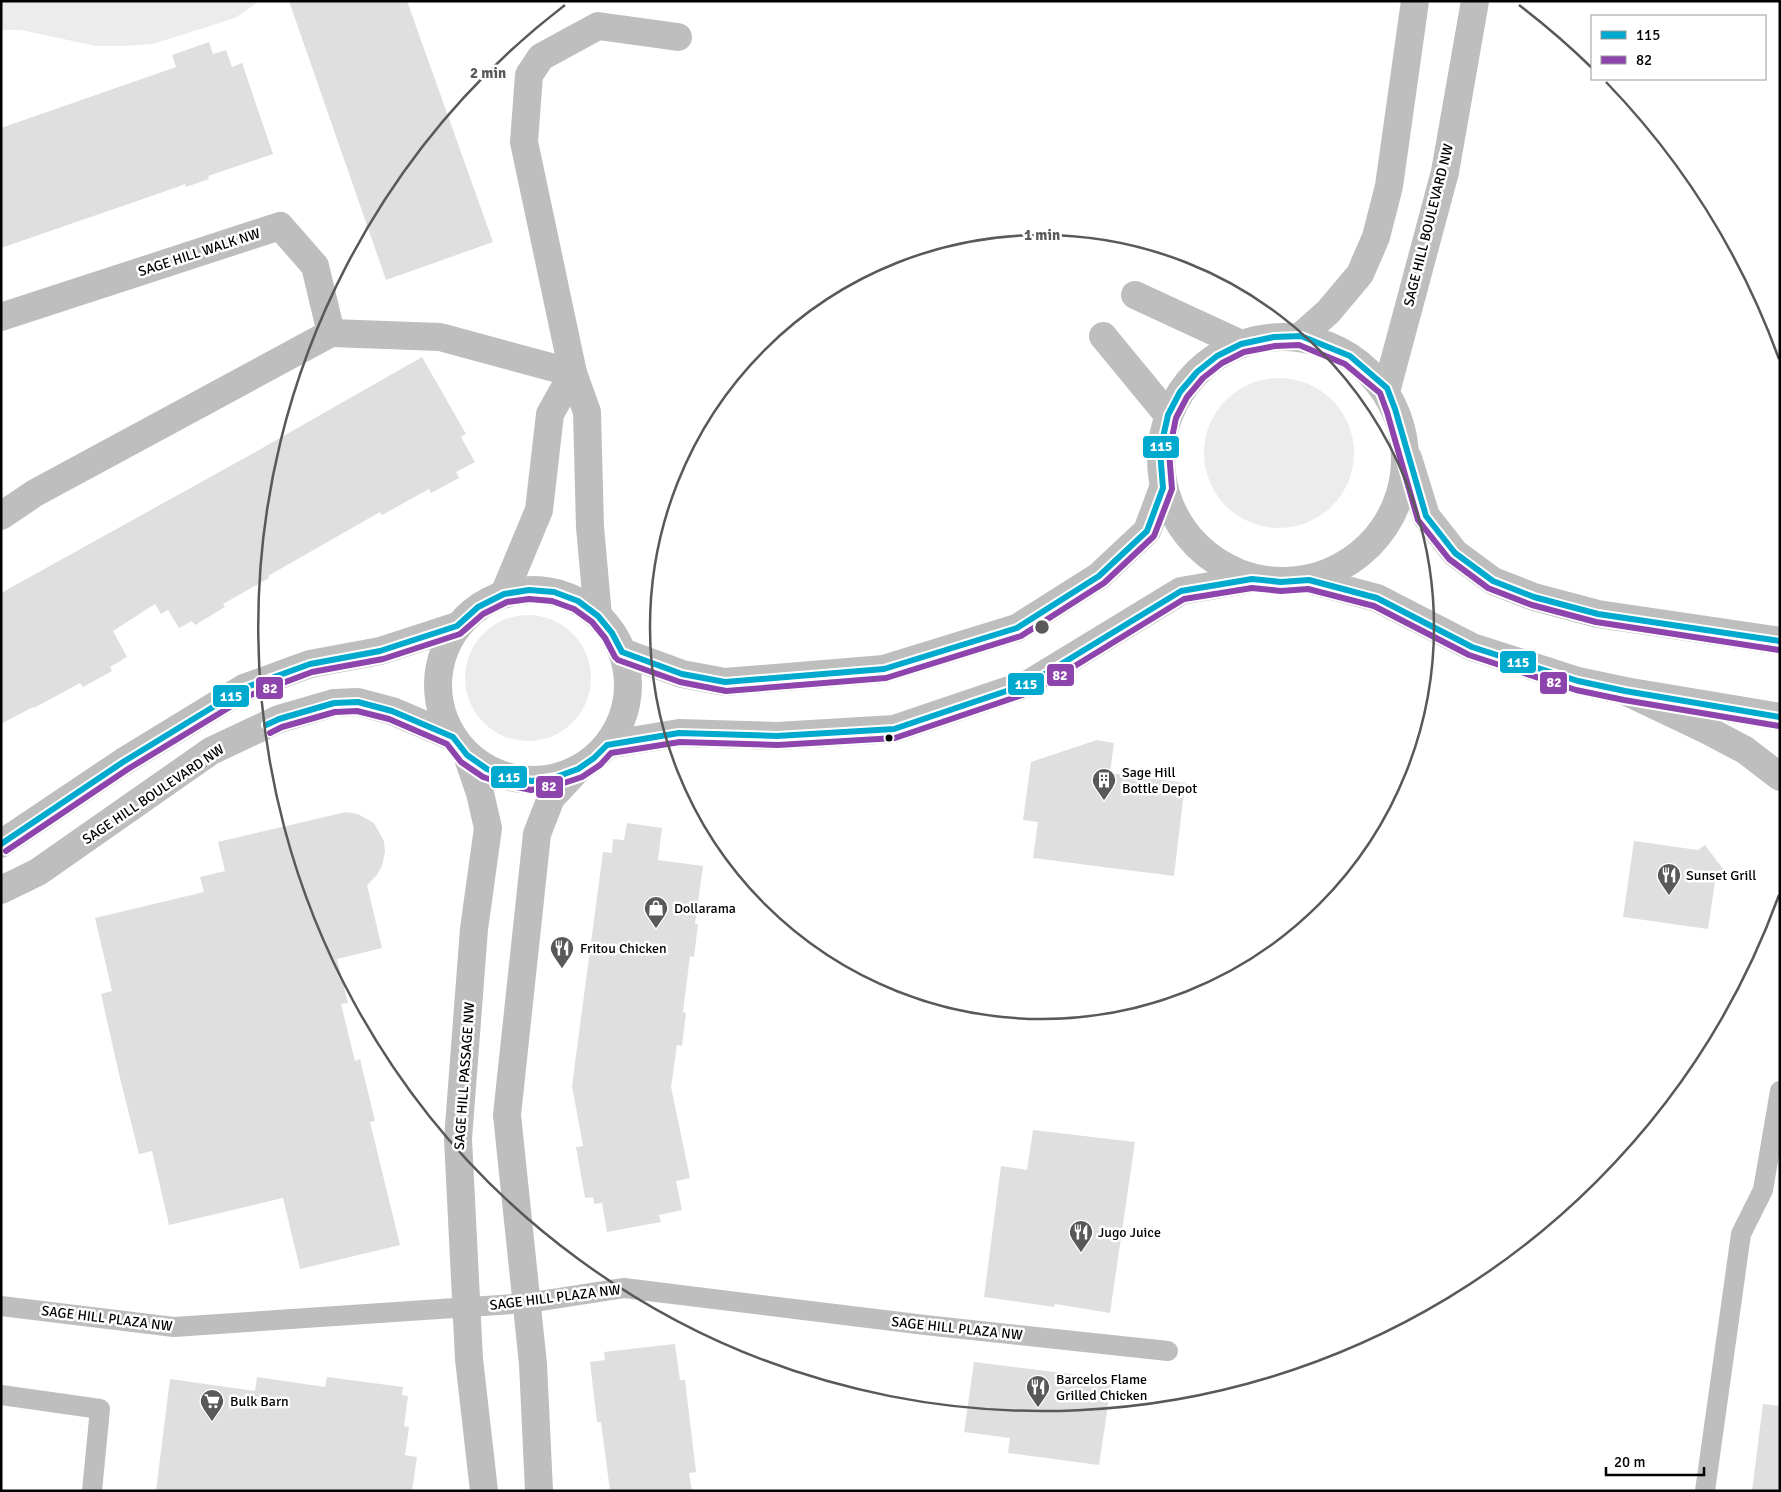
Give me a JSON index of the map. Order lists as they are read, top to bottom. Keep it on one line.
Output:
{"streets":{"street":["SAGE HILL BOULEVARD NW","SAGE HILL WALK NW","SAGE HILL PASSAGE NW"],"lane":["SAGE HILL PLAZA NW"]},"crossings":[["SAGE HILL BOULEVARD NW","SAGE HILL PASSAGE NW"],["SAGE HILL PASSAGE NW","SAGE HILL PLAZA NW"]],"places":{"building":["Sage Hill Bottle Depot"],"restaurant":["Sunset Grill","Fritou Chicken","Jugo Juice","Barcelos Flame Grilled Chicken"],"shop":["Dollarama"],"supermarket":["Bulk Barn"]},"lines":["transit line 115","transit line 82"],"legend":["115","82"],"scale_bar":"20 m","rings":["2 min","1 min"]}
